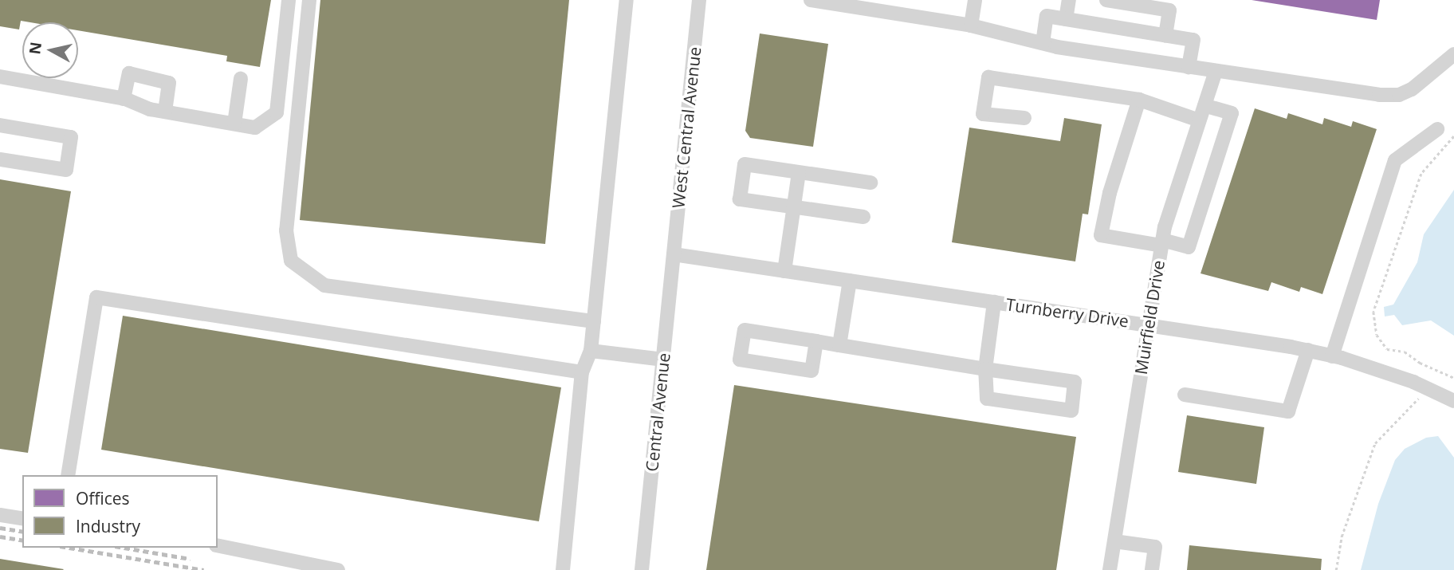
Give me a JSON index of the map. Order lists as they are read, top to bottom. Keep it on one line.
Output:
{"streets":{"street":["West Central Avenue","Turnberry Drive","Muirfield Drive","Central Avenue"]},"crossings":[["West Central Avenue","Turnberry Drive"],["West Central Avenue","Central Avenue"],["Turnberry Drive","Muirfield Drive"],["Turnberry Drive","Central Avenue"]],"legend":["Offices","Industry"],"north":"left"}
